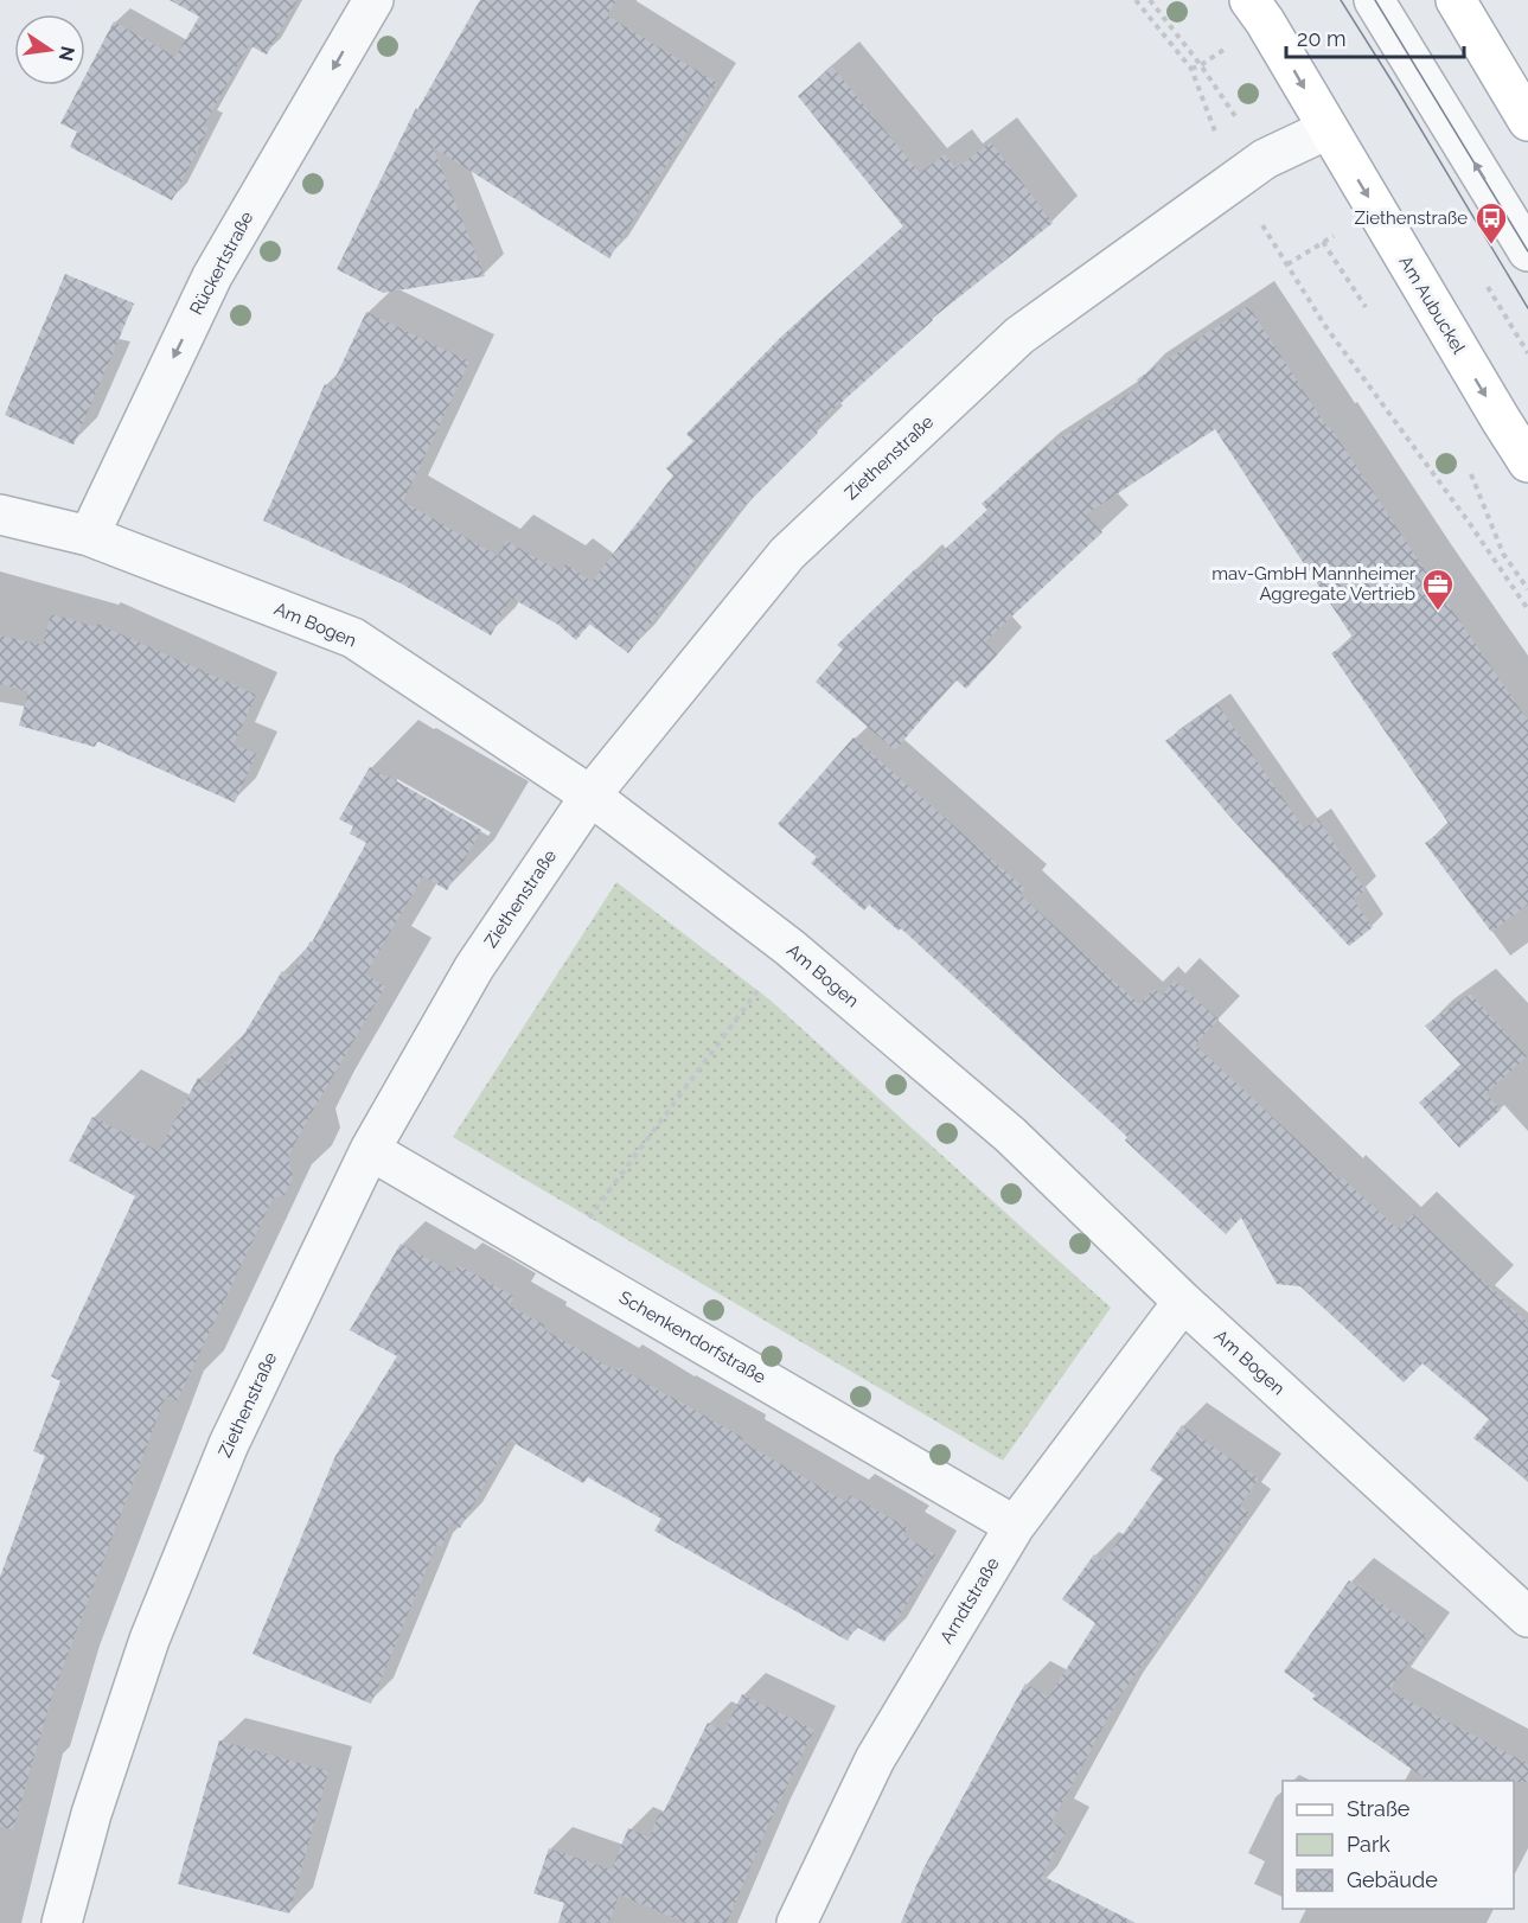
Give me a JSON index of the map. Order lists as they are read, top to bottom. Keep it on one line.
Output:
{"streets":{"main road":["Am Aubuckel"],"street":["Rückertstraße","Ziethenstraße","Am Bogen","Schenkendorfstraße","Arndtstraße"]},"crossings":[["Rückertstraße","Am Bogen"],["Am Aubuckel","Ziethenstraße"],["Ziethenstraße","Am Bogen"],["Ziethenstraße","Schenkendorfstraße"],["Am Bogen","Arndtstraße"],["Schenkendorfstraße","Arndtstraße"]],"one_way":["Rückertstraße","Am Aubuckel"],"places":{"bus stop":["Ziethenstraße"],"office":["mav-GmbH Mannheimer Aggregate Vertrieb"]},"legend":["Straße","Park","Gebäude"],"scale_bar":"20 m","north":"right"}
